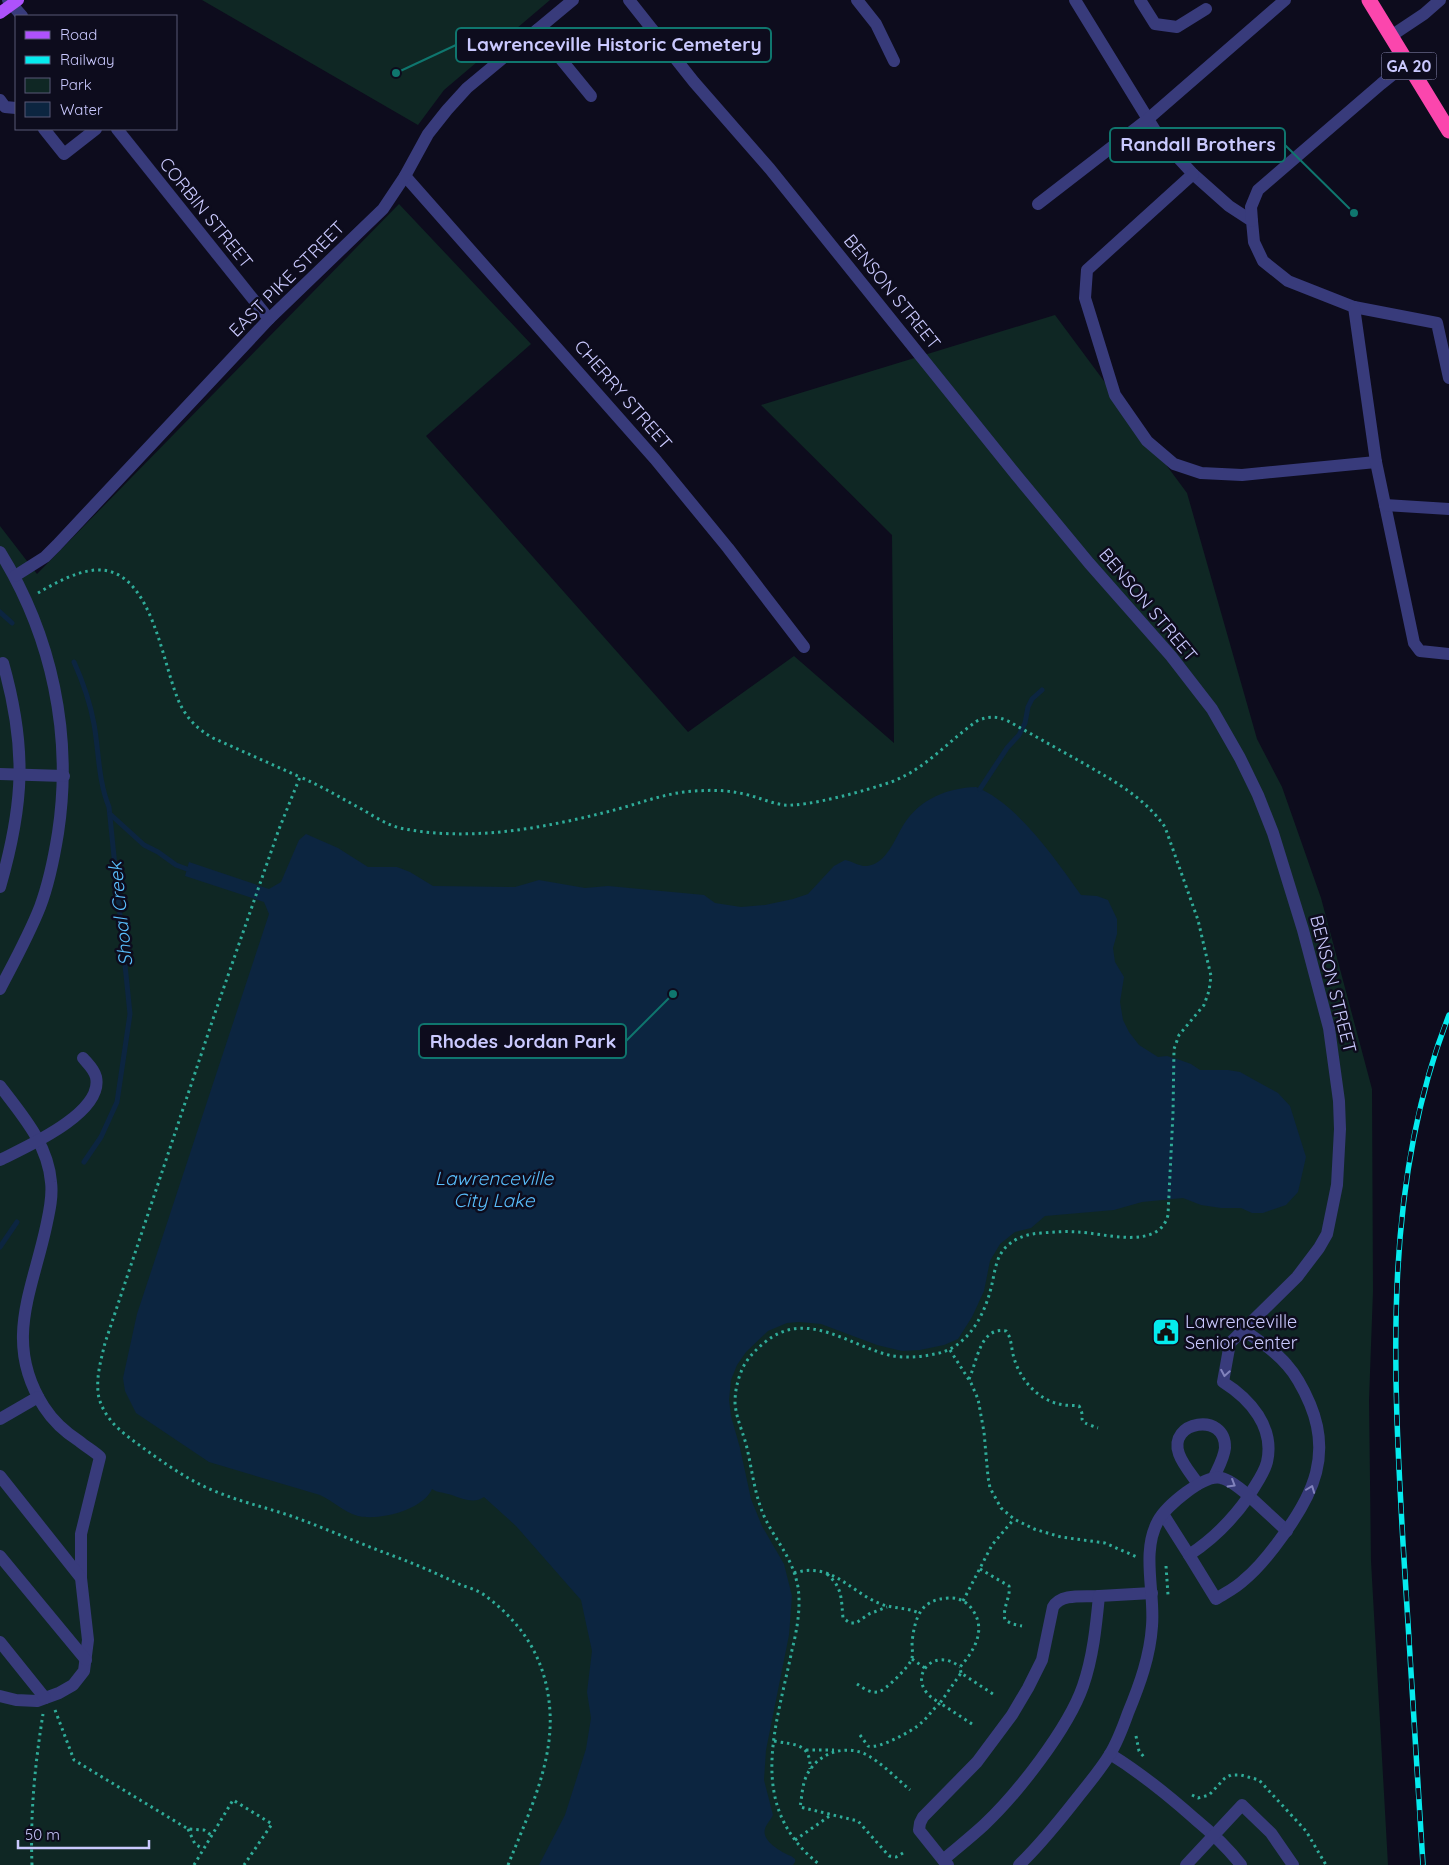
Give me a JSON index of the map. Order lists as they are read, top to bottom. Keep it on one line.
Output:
{"streets":{"highway":["GA 20"],"street":["CORBIN STREET","EAST PIKE STREET","BENSON STREET","CHERRY STREET"]},"crossings":[["CORBIN STREET","EAST PIKE STREET"],["EAST PIKE STREET","CHERRY STREET"]],"water":["Shoal Creek","Lawrenceville City Lake"],"places":{"other":["Lawrenceville Historic Cemetery","Randall Brothers","Rhodes Jordan Park"],"public building":["Lawrenceville Senior Center"]},"legend":["Road","Railway","Park","Water"],"scale_bar":"50 m"}
